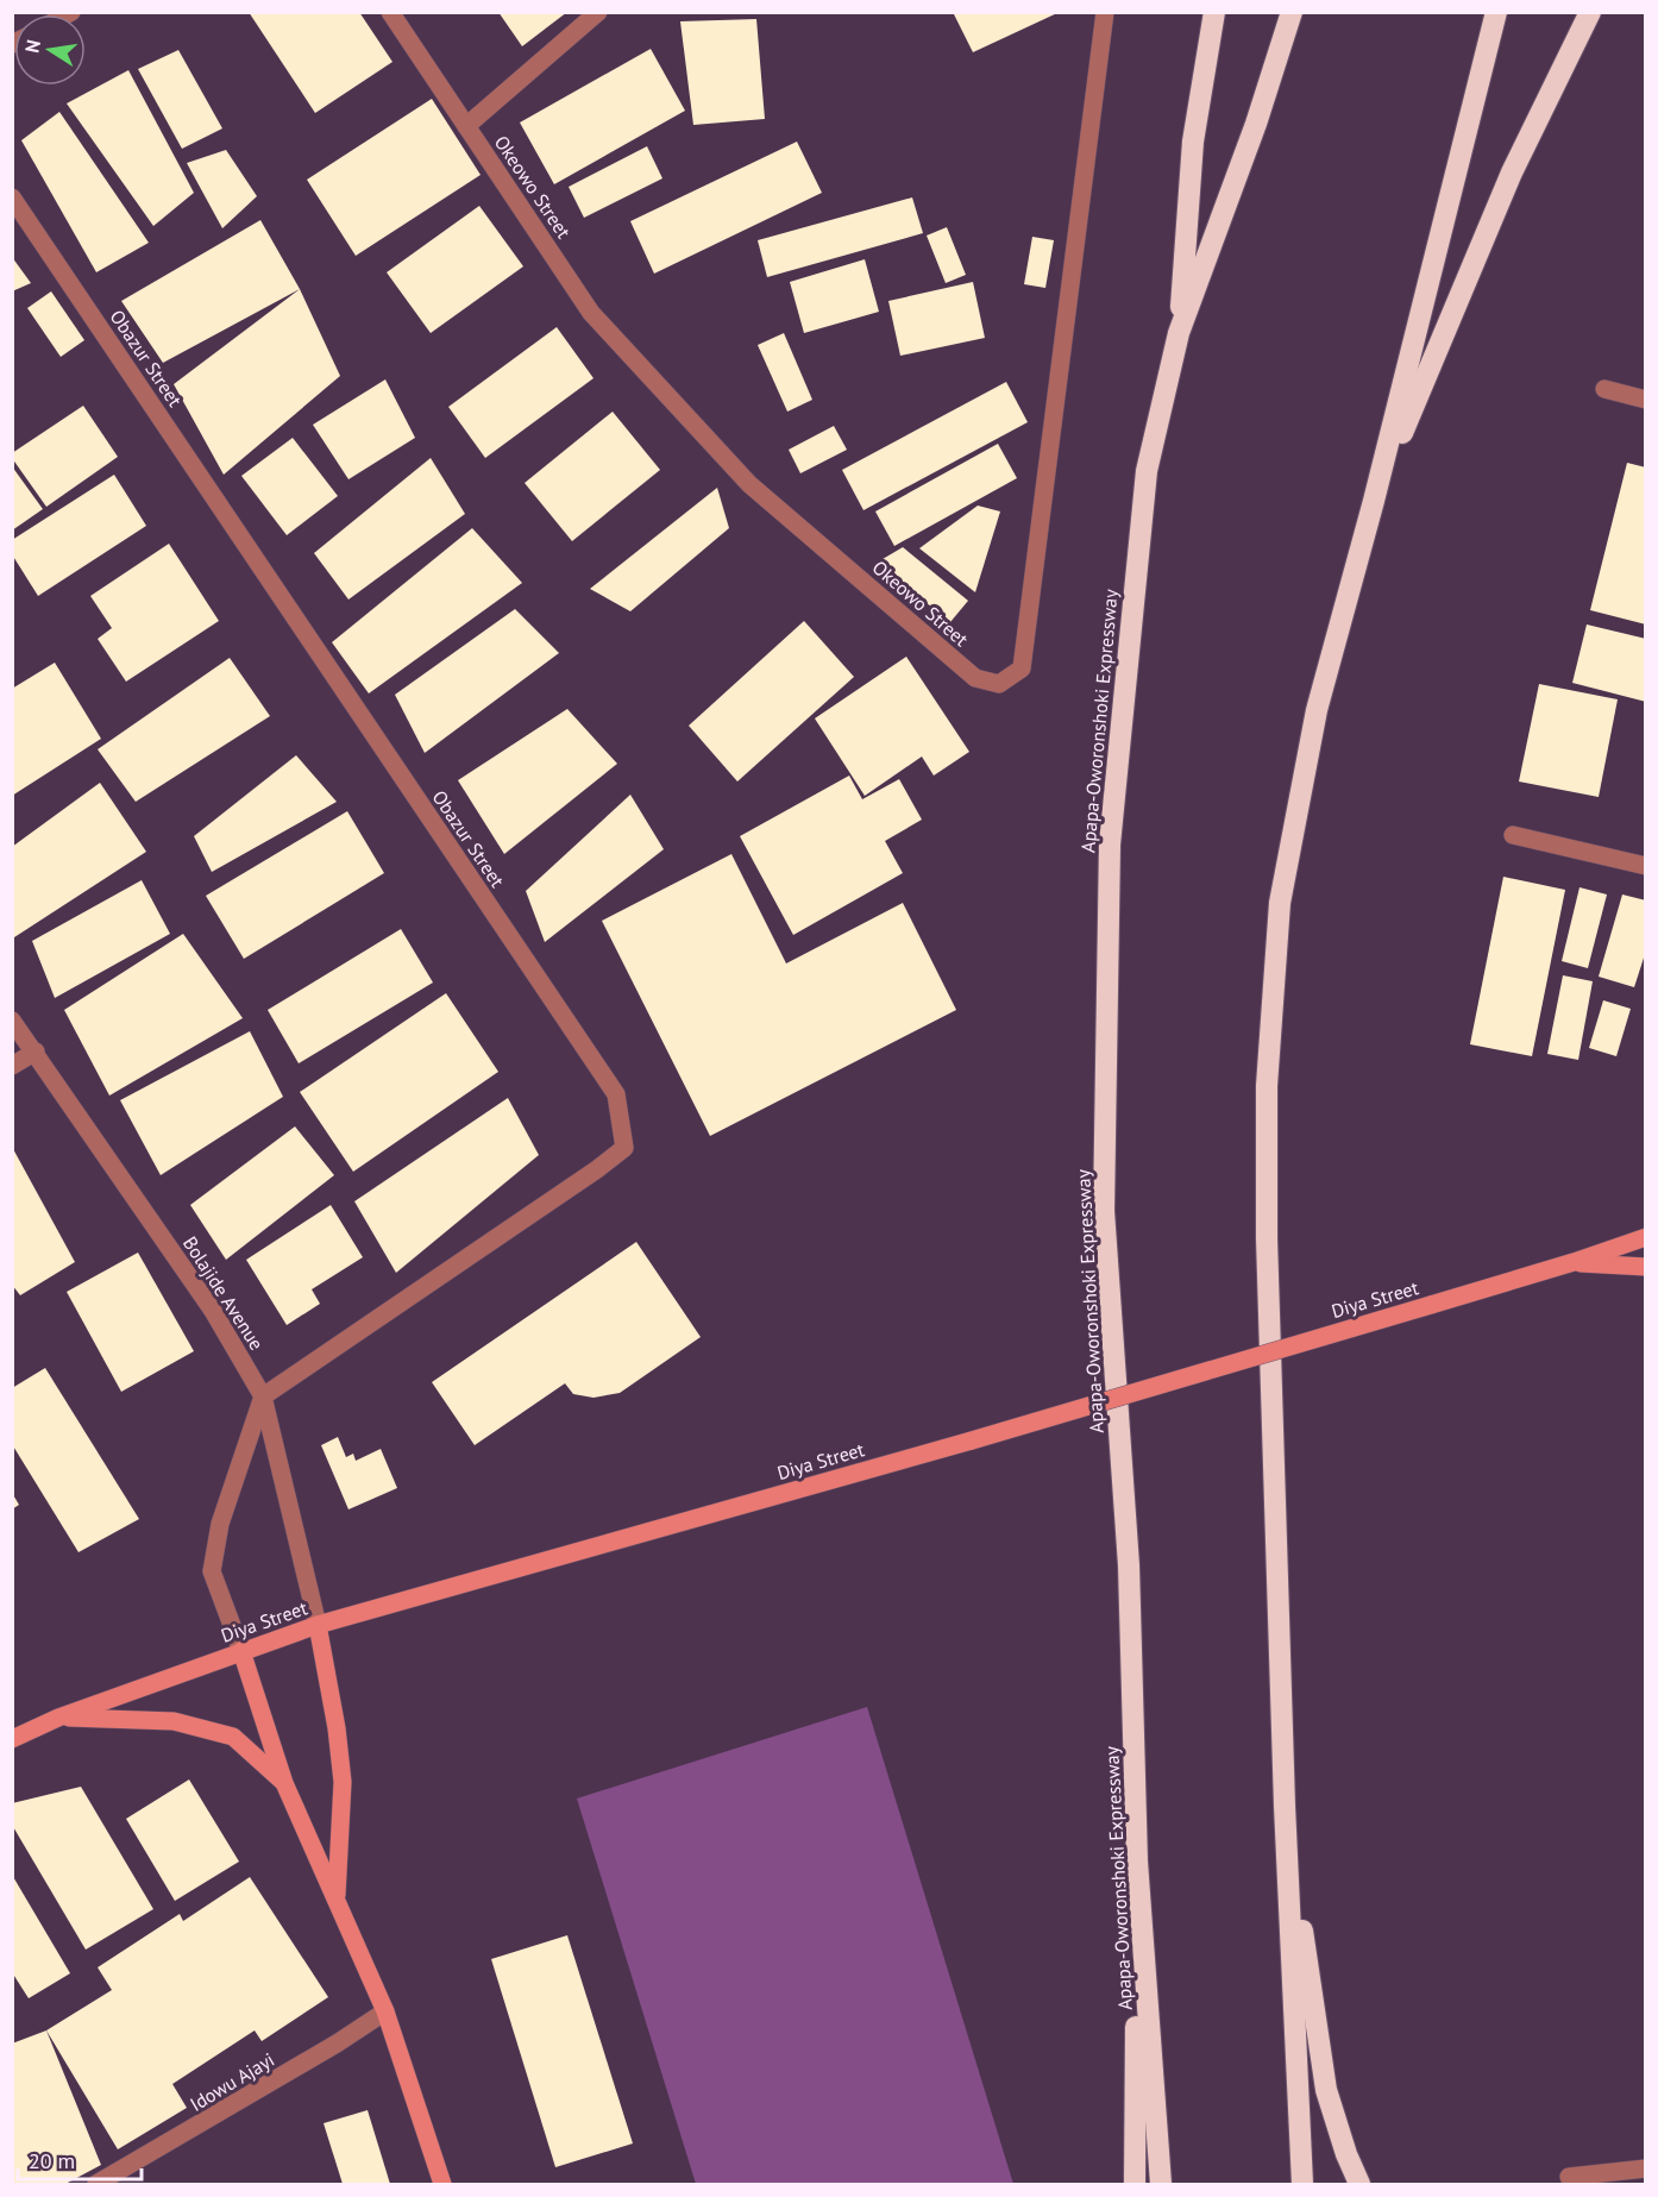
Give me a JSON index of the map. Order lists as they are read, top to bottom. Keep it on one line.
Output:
{"streets":{"highway":["Apapa-Oworonshoki Expressway"],"main road":["Diya Street"],"street":["Okeowo Street","Obazur Street","Bolajide Avenue","Idowu Ajayi"]},"crossings":[["Obazur Street","Bolajide Avenue"],["Bolajide Avenue","Diya Street"]],"scale_bar":"20 m","north":"left"}
